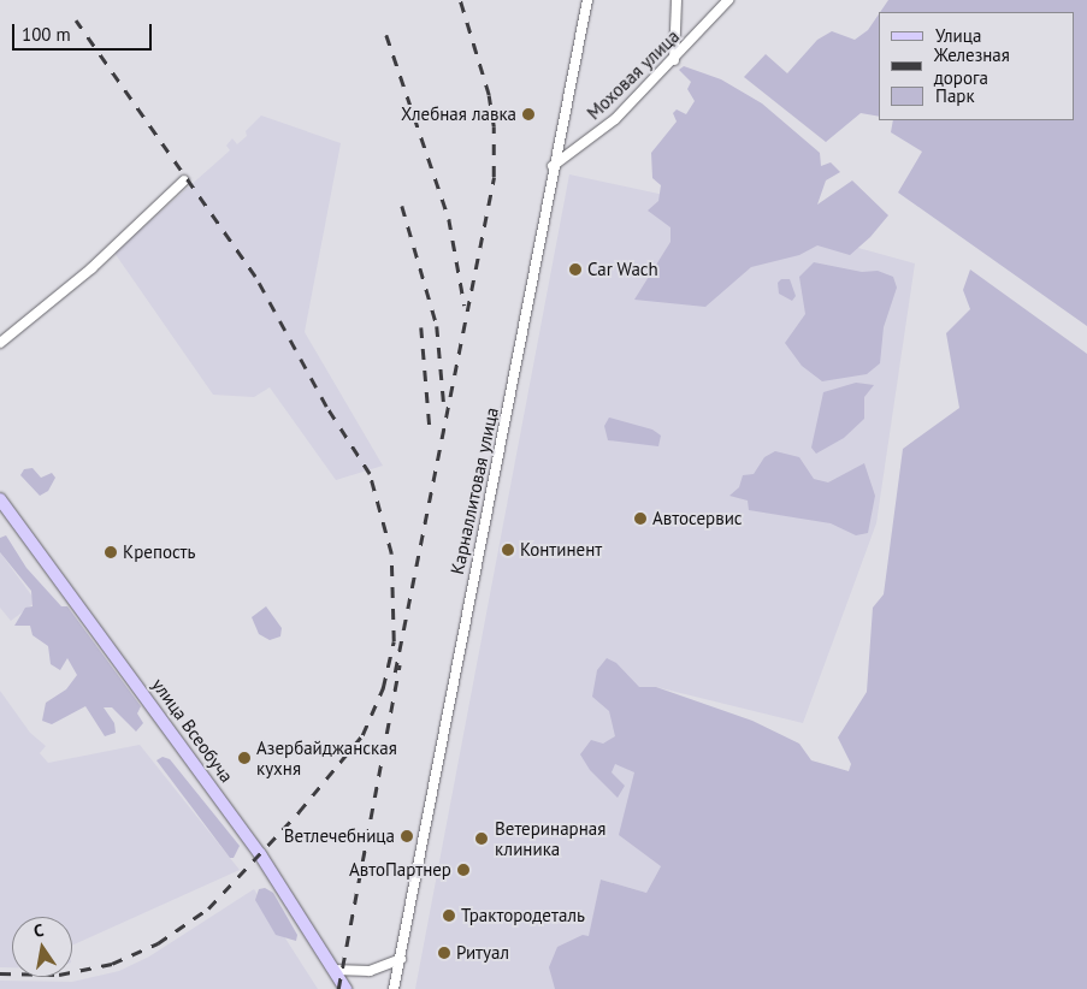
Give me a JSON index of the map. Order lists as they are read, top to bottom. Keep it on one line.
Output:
{"streets":{"main road":["улица Всеобуча"],"street":["Моховая улица","Карналлитовая улица"]},"crossings":[["Моховая улица","Карналлитовая улица"]],"places":["Хлебная лавка","Car Wach","Автосервис","Континент","Крепость","Азербайджанская кухня","Ветлечебница","Ветеринарная клиника","АвтоПартнер","Трактородеталь","Ритуал"],"legend":["Улица","Железная дорога","Парк"],"scale_bar":"100 m","north":"top"}
